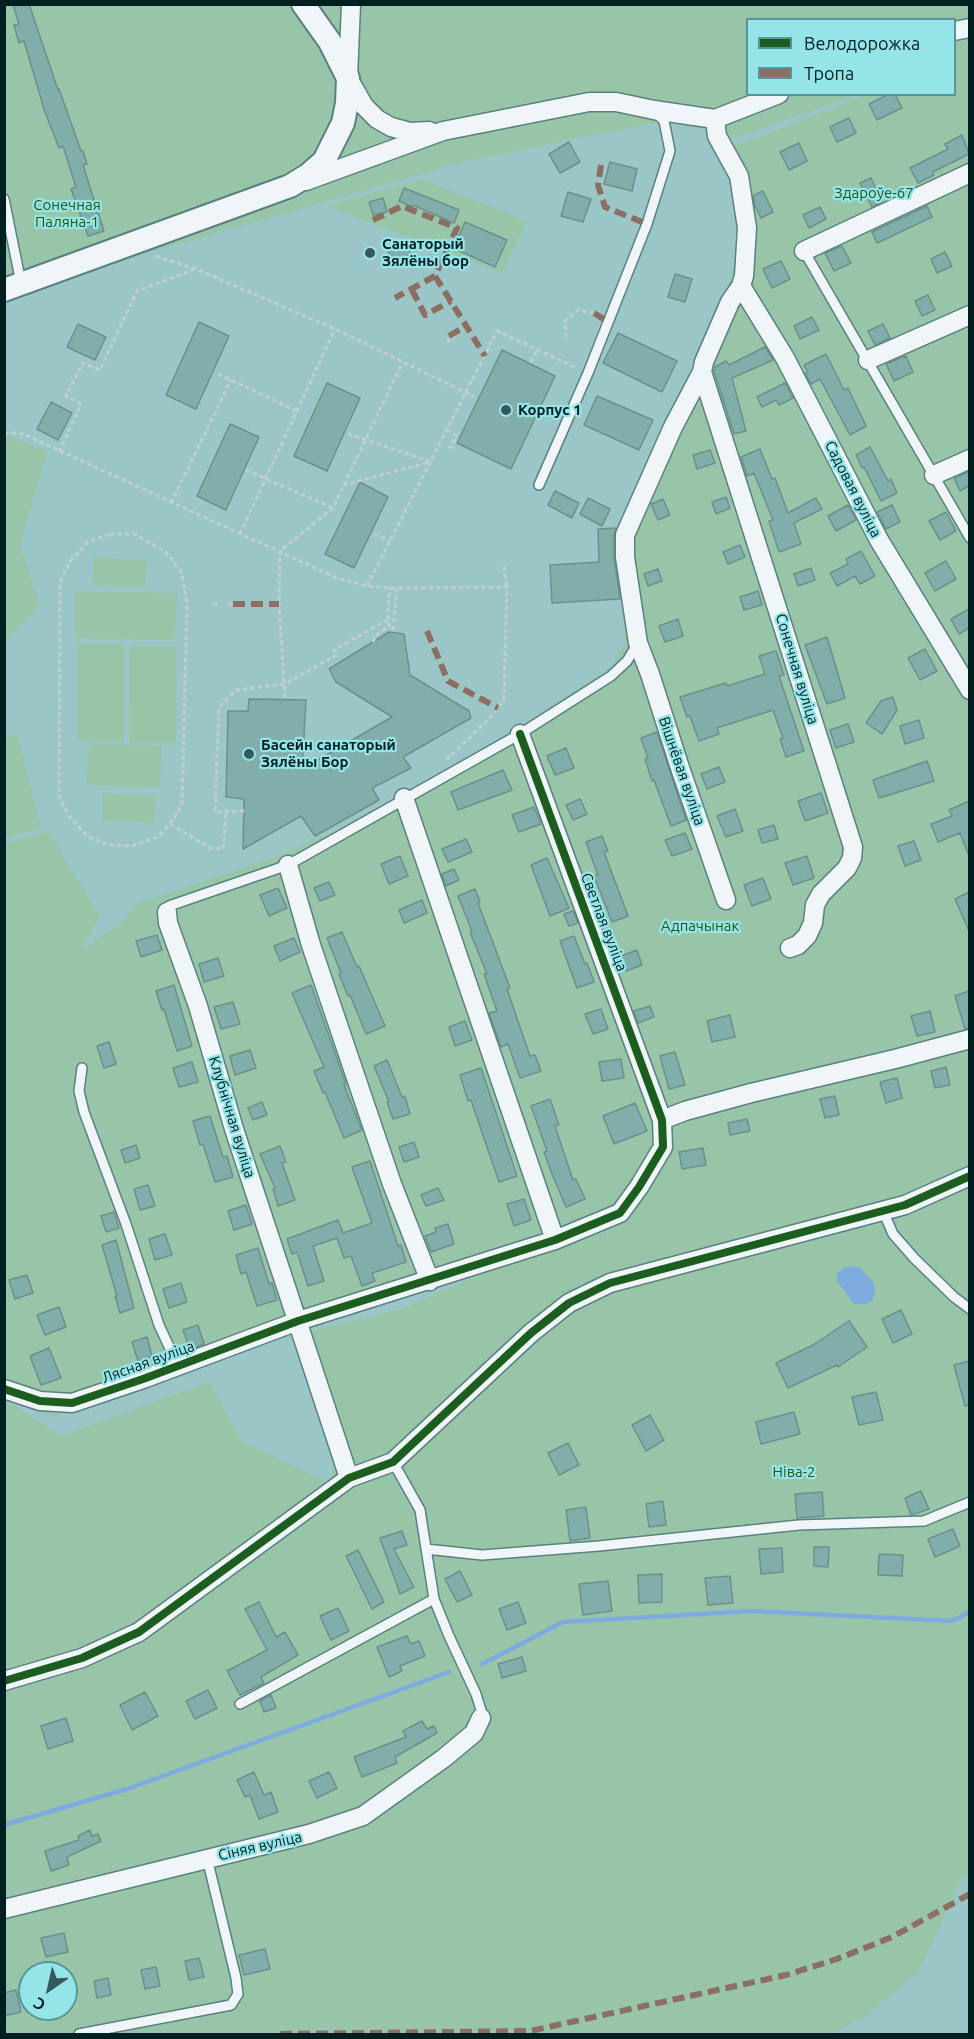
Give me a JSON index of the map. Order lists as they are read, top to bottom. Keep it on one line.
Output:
{"streets":{"street":["Садовая вуліца","Сонечная вуліца","Вішнёвая вуліца","Светлая вуліца","Клубнічная вуліца","Лясная вуліца","Сіняя вуліца"]},"crossings":[["Садовая вуліца","Вішнёвая вуліца"],["Сонечная вуліца","Вішнёвая вуліца"],["Светлая вуліца","Лясная вуліца"],["Клубнічная вуліца","Лясная вуліца"]],"parks":["Здароўе-67","Сонечная Паляна-1","Адпачынак","Ніва-2"],"places":["Санаторый Зялёны бор","Корпус 1","Басейн санаторый Зялёны Бор"],"legend":["Велодорожка","Тропа"],"north":"bottom left"}
